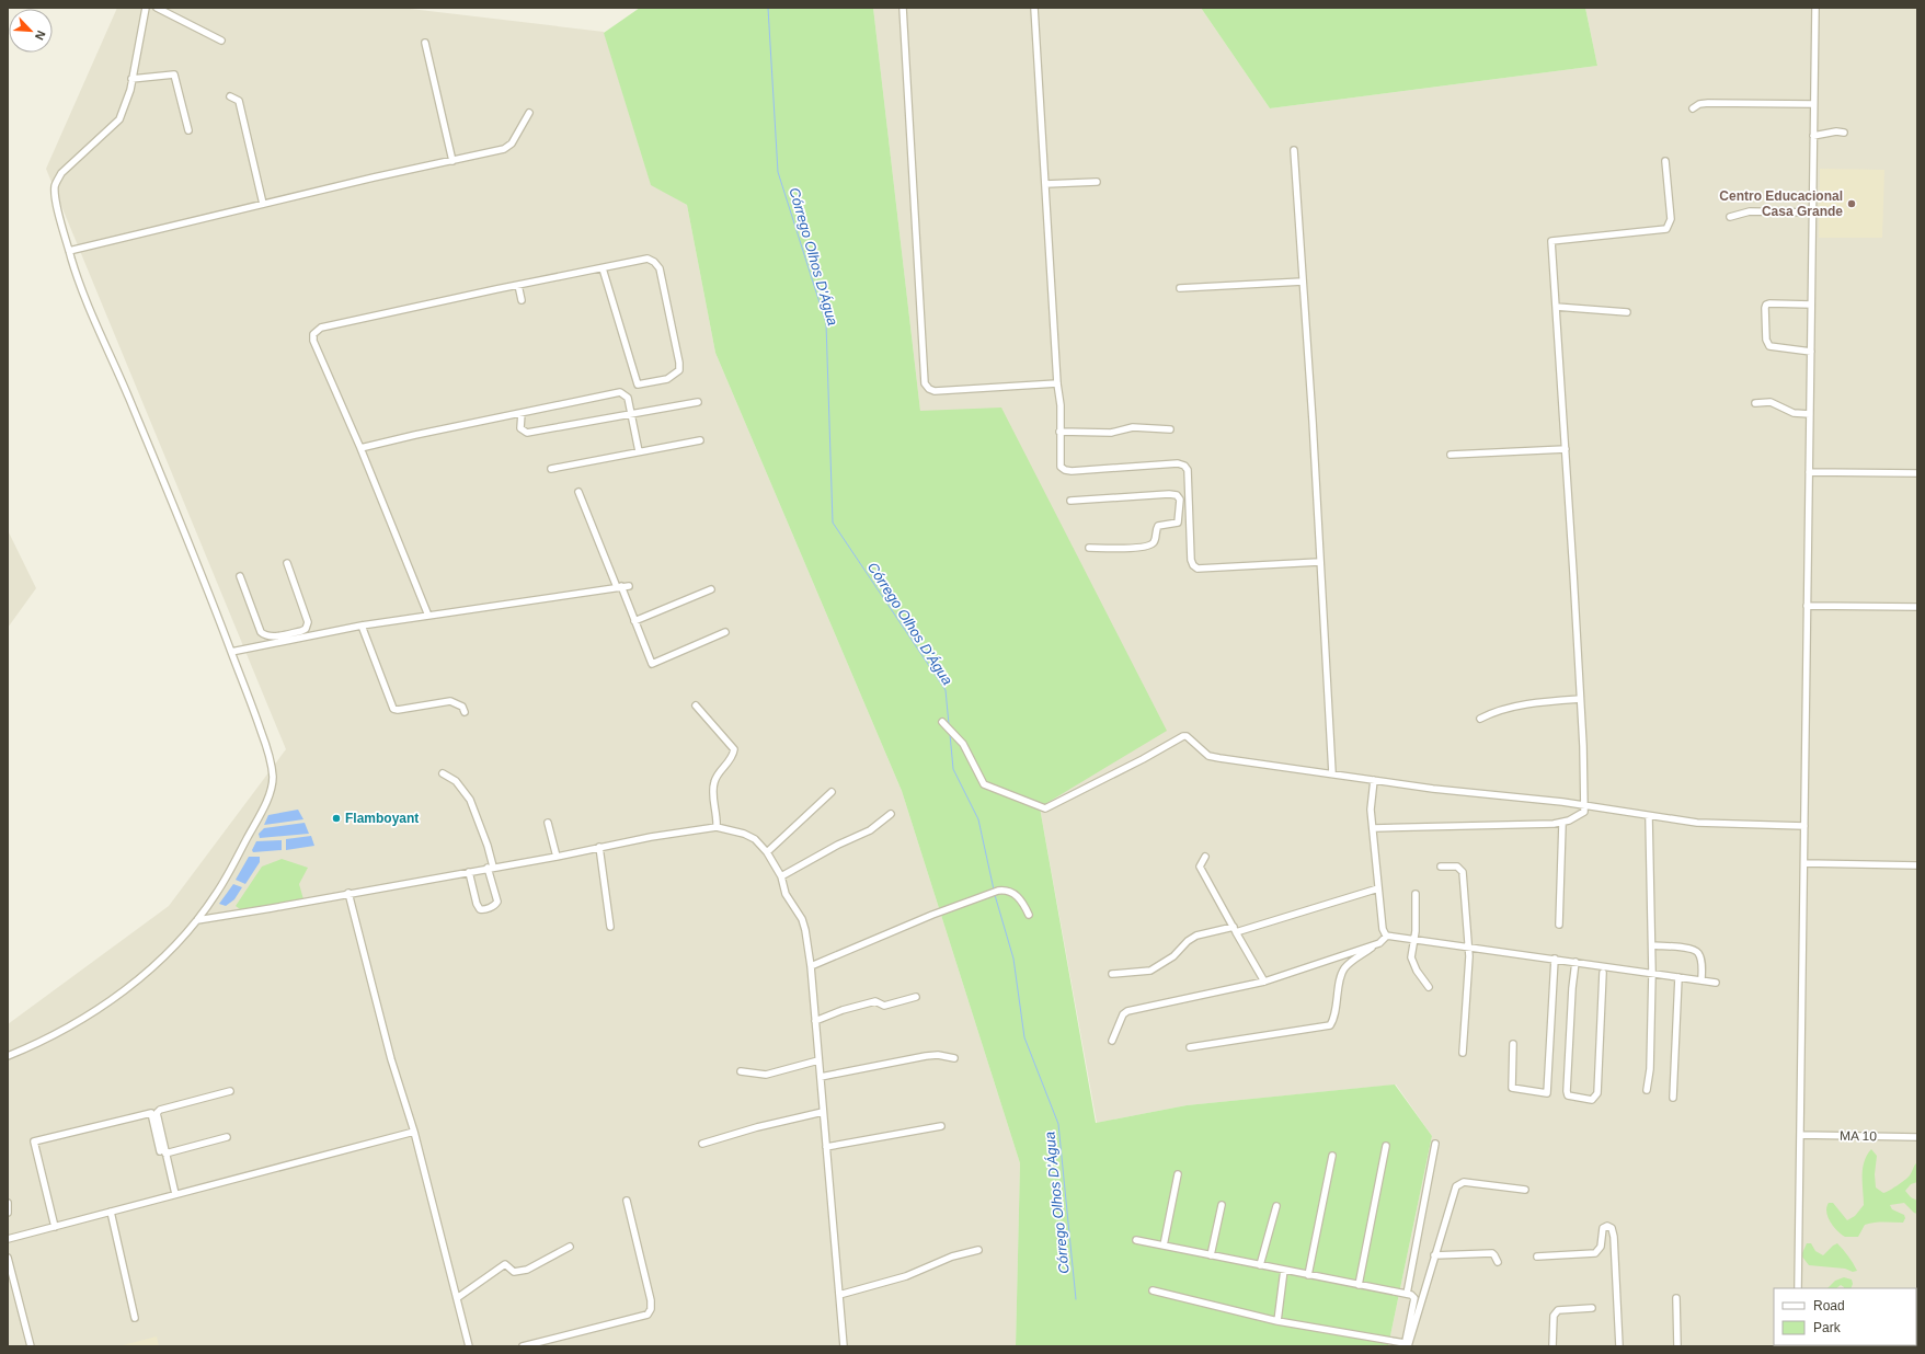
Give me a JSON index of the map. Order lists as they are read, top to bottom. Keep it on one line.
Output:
{"streets":{"street":["MA 10"]},"water":["Córrego Olhos D'Água"],"places":["Centro Educacional Casa Grande","Flamboyant"],"legend":["Road","Park"],"north":"bottom right"}
